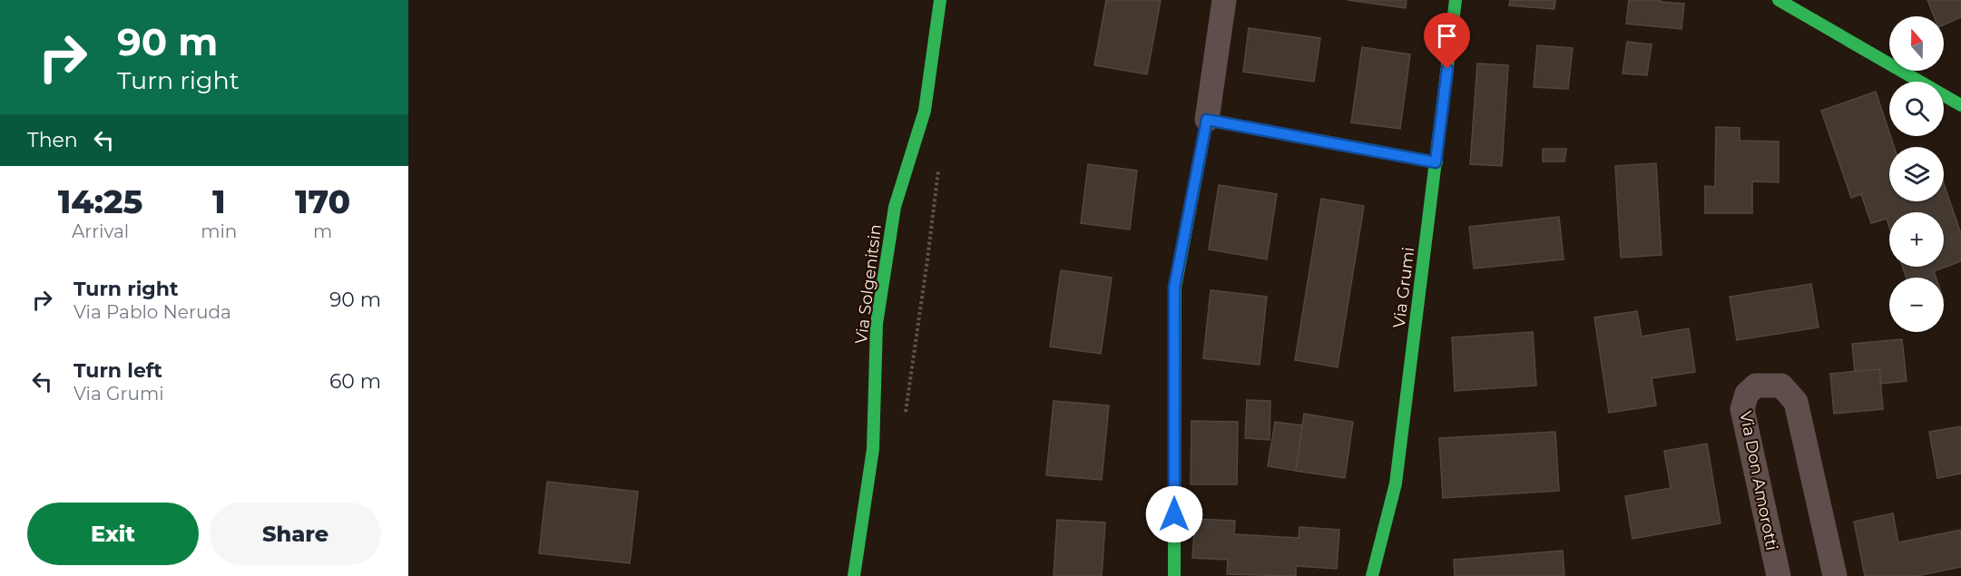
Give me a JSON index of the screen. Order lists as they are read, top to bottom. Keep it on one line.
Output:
{"streets":{"street":["Via Solgenitsin","Via Grumi","Via Don Amorotti"]},"north":"top","page":{"turn":["90 m","Turn right"],"map_buttons":["+","−"],"then":"Then","eta":["14:25","Arrival","1","min","170","m"],"list":[{"name":"Turn right","note":"Via Pablo Neruda","value":"90 m"},{"name":"Turn left","note":"Via Grumi","value":"60 m"}],"buttons":["Exit","Share"]}}
